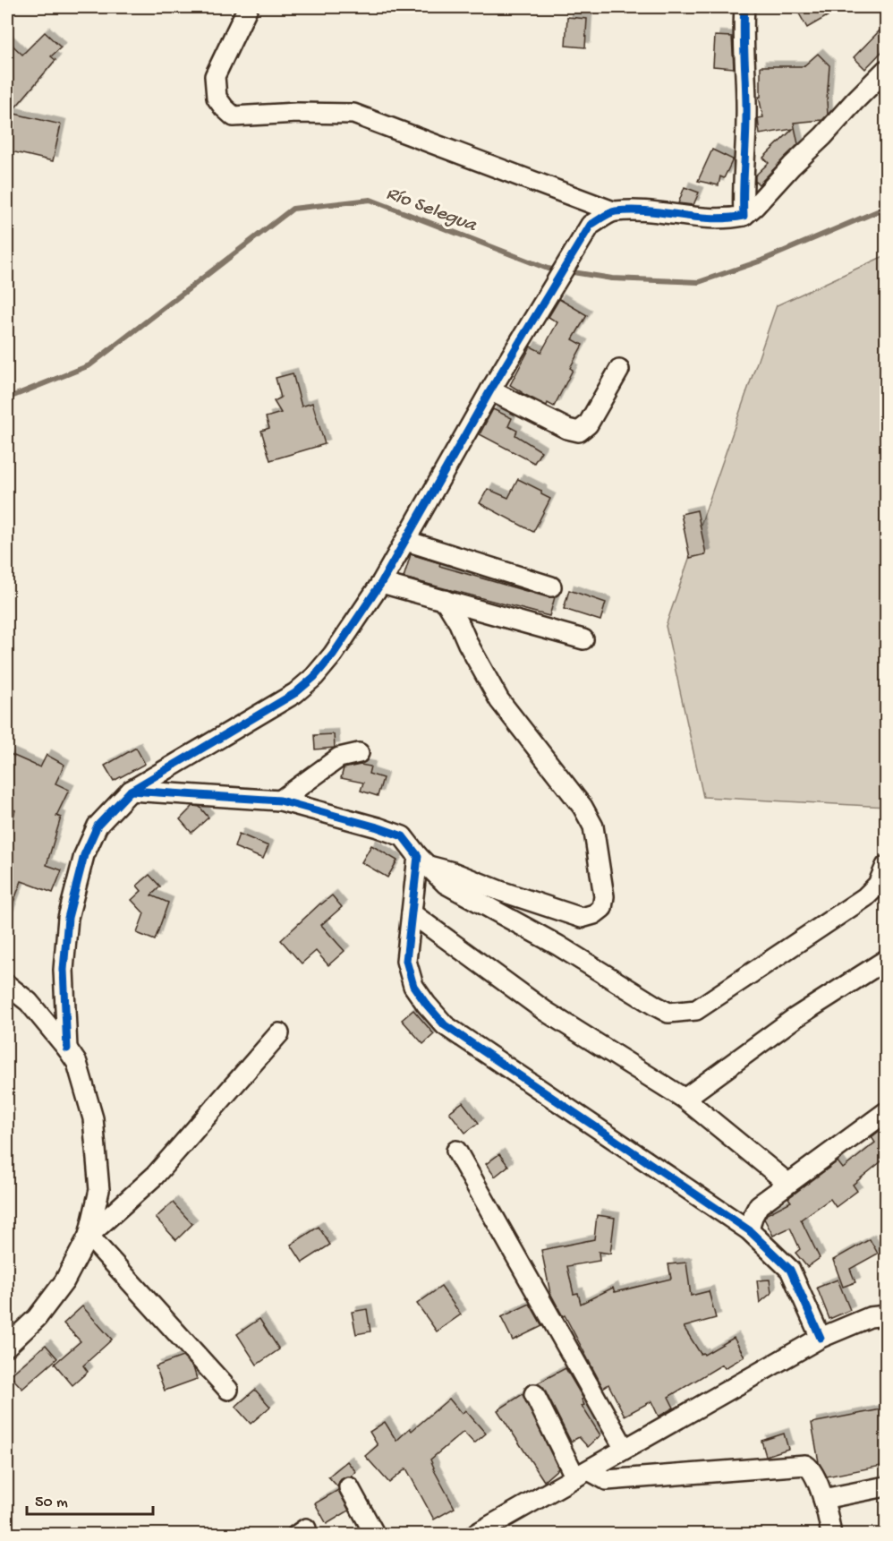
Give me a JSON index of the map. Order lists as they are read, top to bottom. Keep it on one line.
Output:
{"water":["Río Selegua"],"scale_bar":"50 m"}
